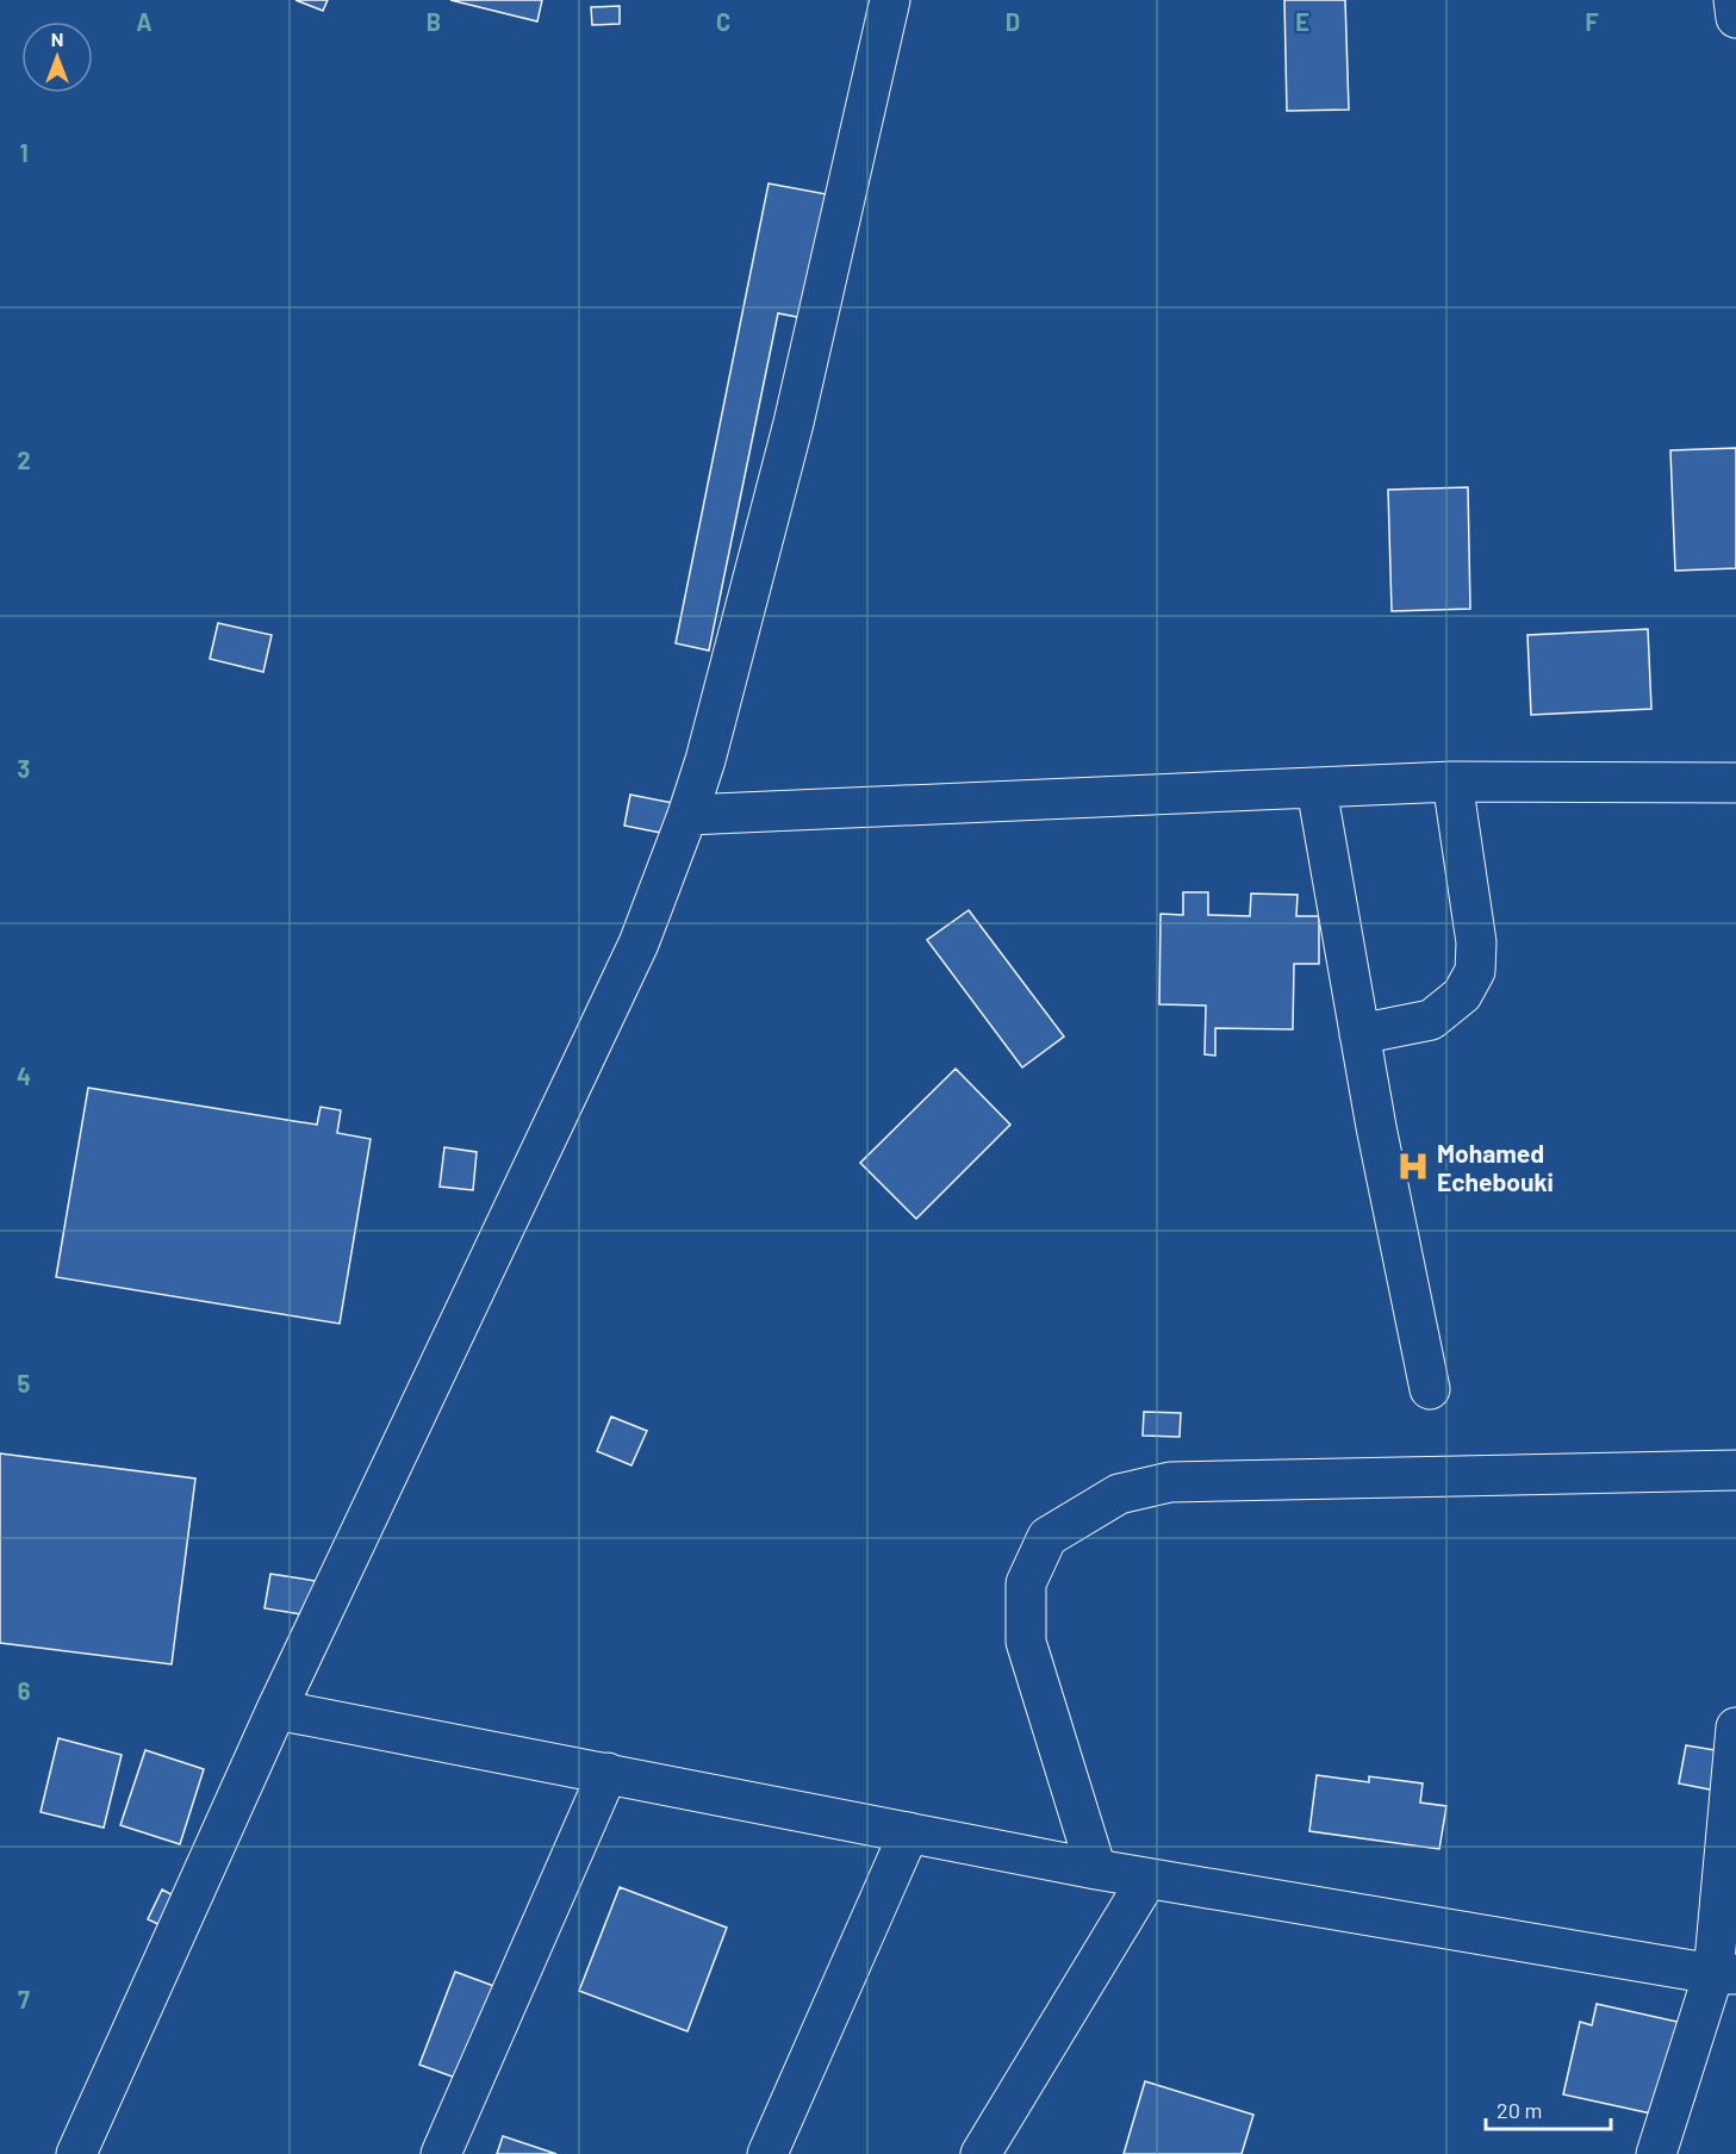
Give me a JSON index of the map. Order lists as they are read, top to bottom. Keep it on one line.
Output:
{"places":{"hospital":["Mohamed Echebouki"]},"scale_bar":"20 m","north":"top","grid":{"columns":["A","B","C","D","E","F"],"rows":["1","2","3","4","5","6","7"]}}
